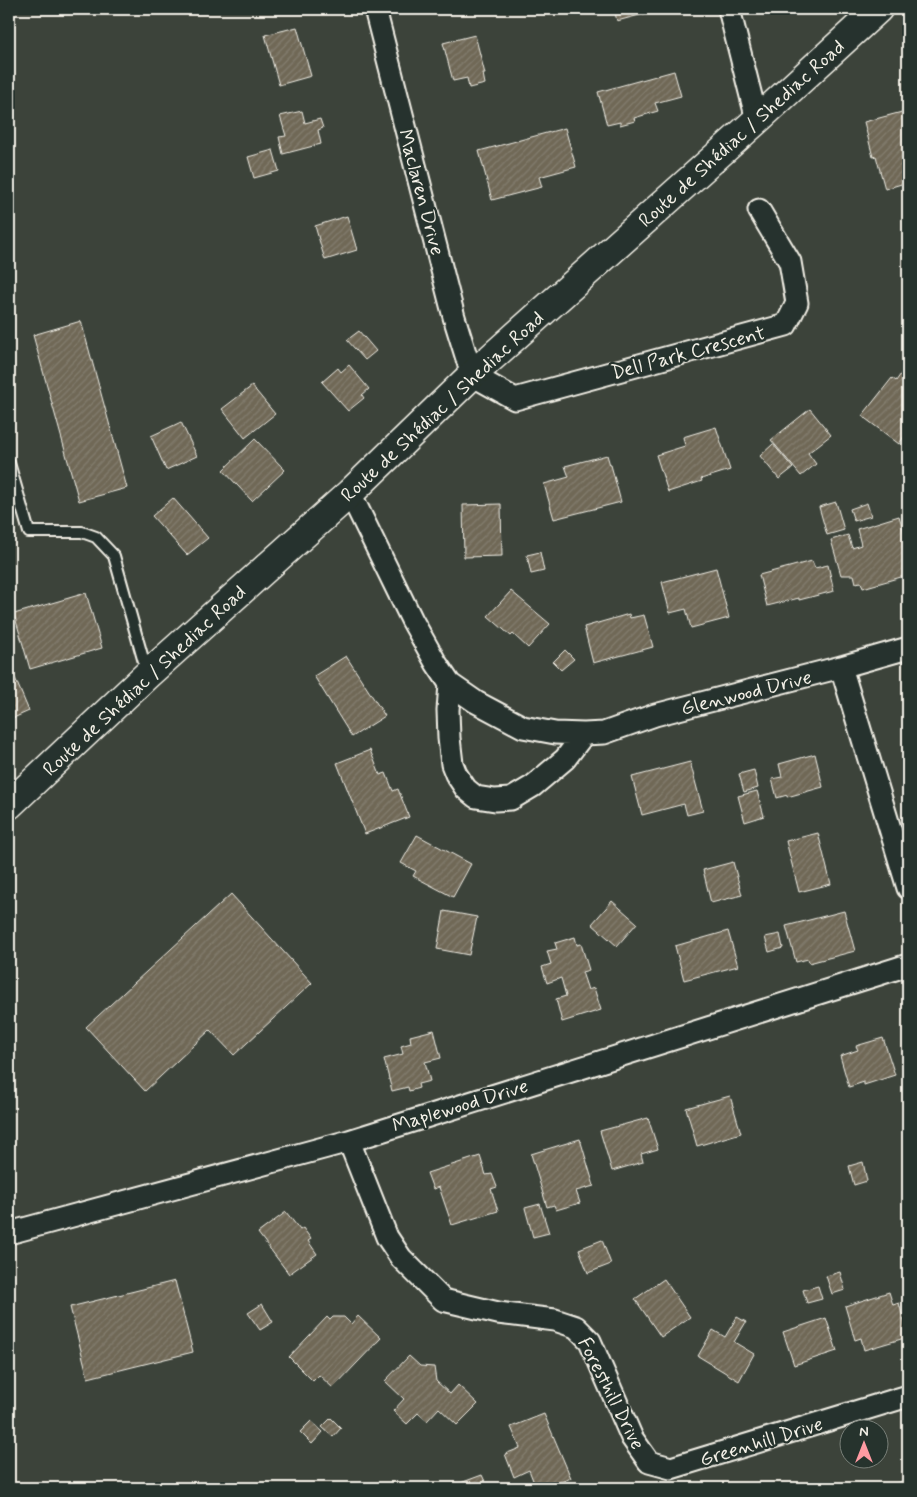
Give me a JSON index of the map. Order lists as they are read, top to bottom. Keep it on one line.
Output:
{"streets":{"main road":["Route de Shédiac / Shediac Road"],"street":["Maclaren Drive","Dell Park Crescent","Glenwood Drive","Maplewood Drive","Foresthill Drive","Greenhill Drive"]},"crossings":[["Route de Shédiac / Shediac Road","Maclaren Drive"],["Route de Shédiac / Shediac Road","Dell Park Crescent"],["Route de Shédiac / Shediac Road","Glenwood Drive"],["Maclaren Drive","Dell Park Crescent"],["Maplewood Drive","Foresthill Drive"],["Foresthill Drive","Greenhill Drive"]],"north":"top"}
